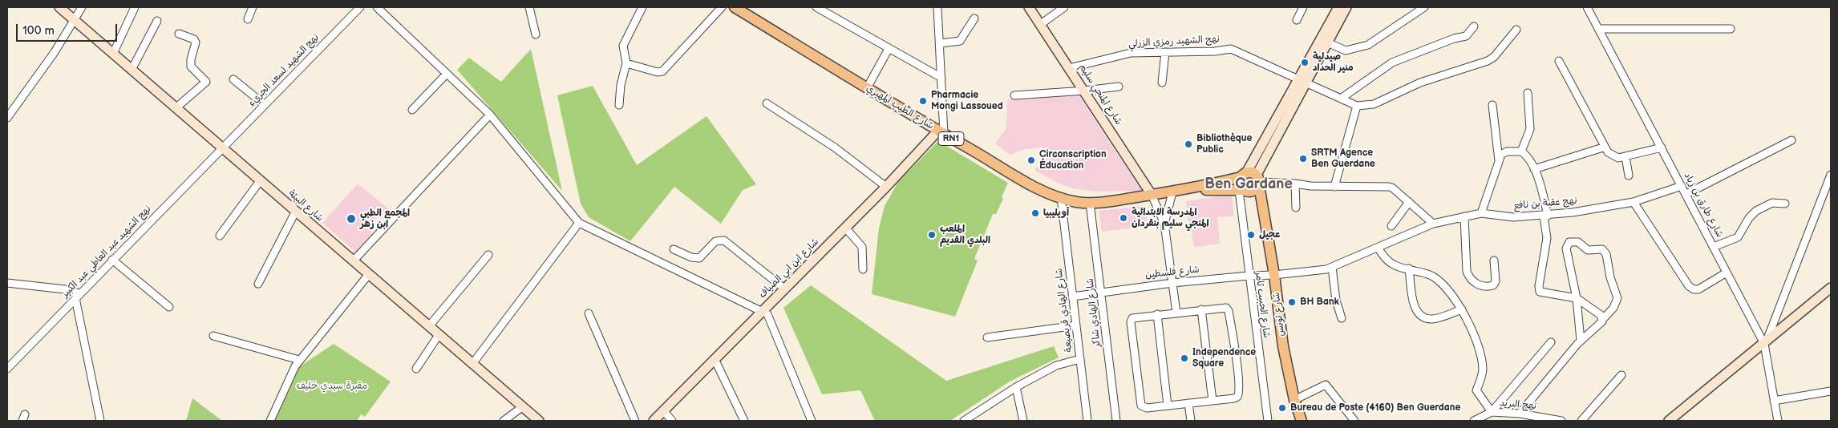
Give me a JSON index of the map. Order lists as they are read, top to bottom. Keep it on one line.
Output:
{"streets":{"main road":["شارع الطيب المهيري","RN1","شارع تونس"],"street":["نهج الشهيد رمزي الزرلي","نهج الشهيد لسعد الجريء","شارع المنجي سليم","نهج عقبة بن نافع","شارع طارق بن زياد","شارع البيئة","نهج الشهيد عبد العاطي عبد الكبير","شارع ابن ابي الضياف","شارع فلسطين","شارع الحبيب ثامر","شارع الهادي قريصيعة","شارع الهادي شاكر","نهج البريد"]},"crossings":[["نهج الشهيد رمزي الزرلي","شارع المنجي سليم"],["نهج الشهيد لسعد الجريء","شارع البيئة"],["نهج الشهيد لسعد الجريء","نهج الشهيد عبد العاطي عبد الكبير"],["شارع المنجي سليم","شارع الطيب المهيري"],["شارع الطيب المهيري","RN1"],["شارع الطيب المهيري","شارع ابن ابي الضياف"],["شارع الطيب المهيري","شارع الهادي قريصيعة"],["شارع الطيب المهيري","شارع الهادي شاكر"],["RN1","شارع الحبيب ثامر"],["RN1","شارع تونس"],["نهج عقبة بن نافع","شارع طارق بن زياد"],["نهج عقبة بن نافع","شارع فلسطين"],["نهج عقبة بن نافع","شارع تونس"],["شارع البيئة","نهج الشهيد عبد العاطي عبد الكبير"],["شارع فلسطين","شارع الحبيب ثامر"],["شارع فلسطين","شارع الهادي قريصيعة"],["شارع فلسطين","شارع الهادي شاكر"],["شارع فلسطين","شارع تونس"],["شارع الحبيب ثامر","شارع تونس"]],"districts":["Ben Gardane"],"parks":["مقبرة سيدي خليف"],"places":["صيدلية منير الحداد","Pharmacie Mongi Lassoued","Bibliothèque Public","SRTM Agence Ben Guerdane","Circonscription Éducation","أويليبيا","المدرسة الابتدائية المنجي سليم بنقردان","المجمع الطبي ابن زهر","الملعب البلدي القديم","عجيل","BH Bank","Independence Square","Bureau de Poste (4160) Ben Guerdane"],"scale_bar":"100 m"}
